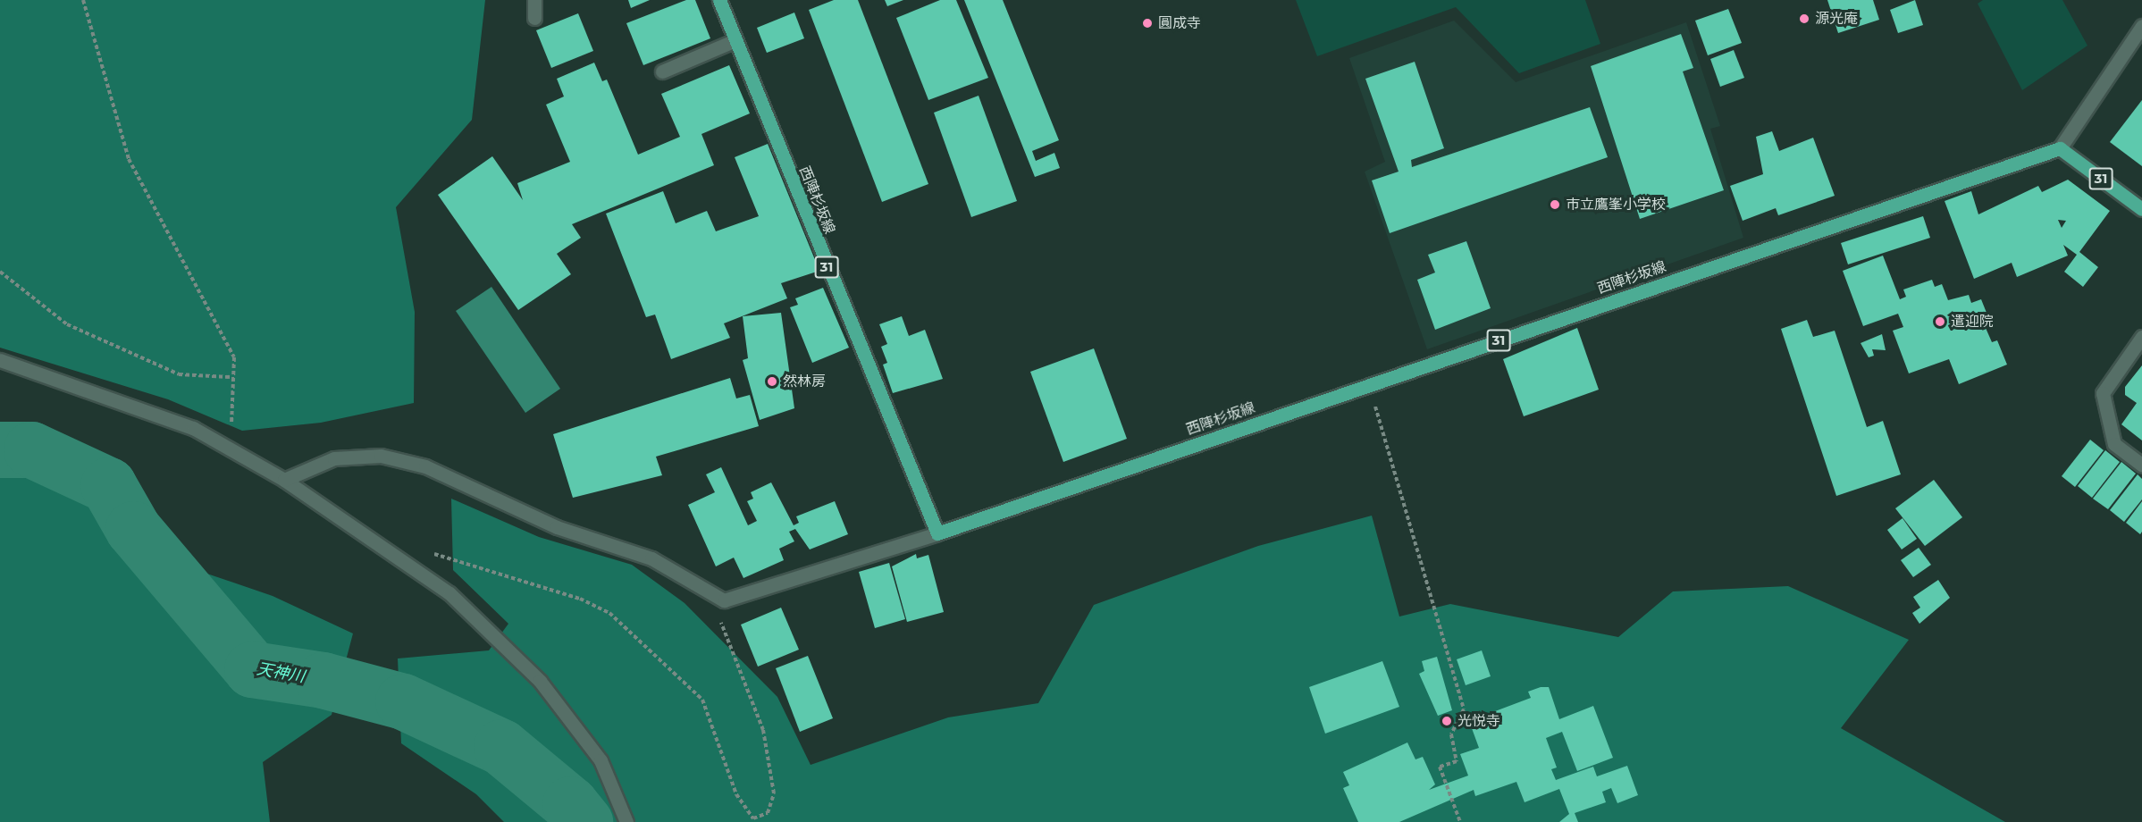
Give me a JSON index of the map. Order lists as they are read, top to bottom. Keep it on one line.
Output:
{"streets":{"main road":["31","西陣杉坂線"]},"crossings":[["31","西陣杉坂線"]],"water":["天神川"],"places":["源光庵","圓成寺","市立鷹峯小学校","遣迎院","然林房","光悦寺"]}
